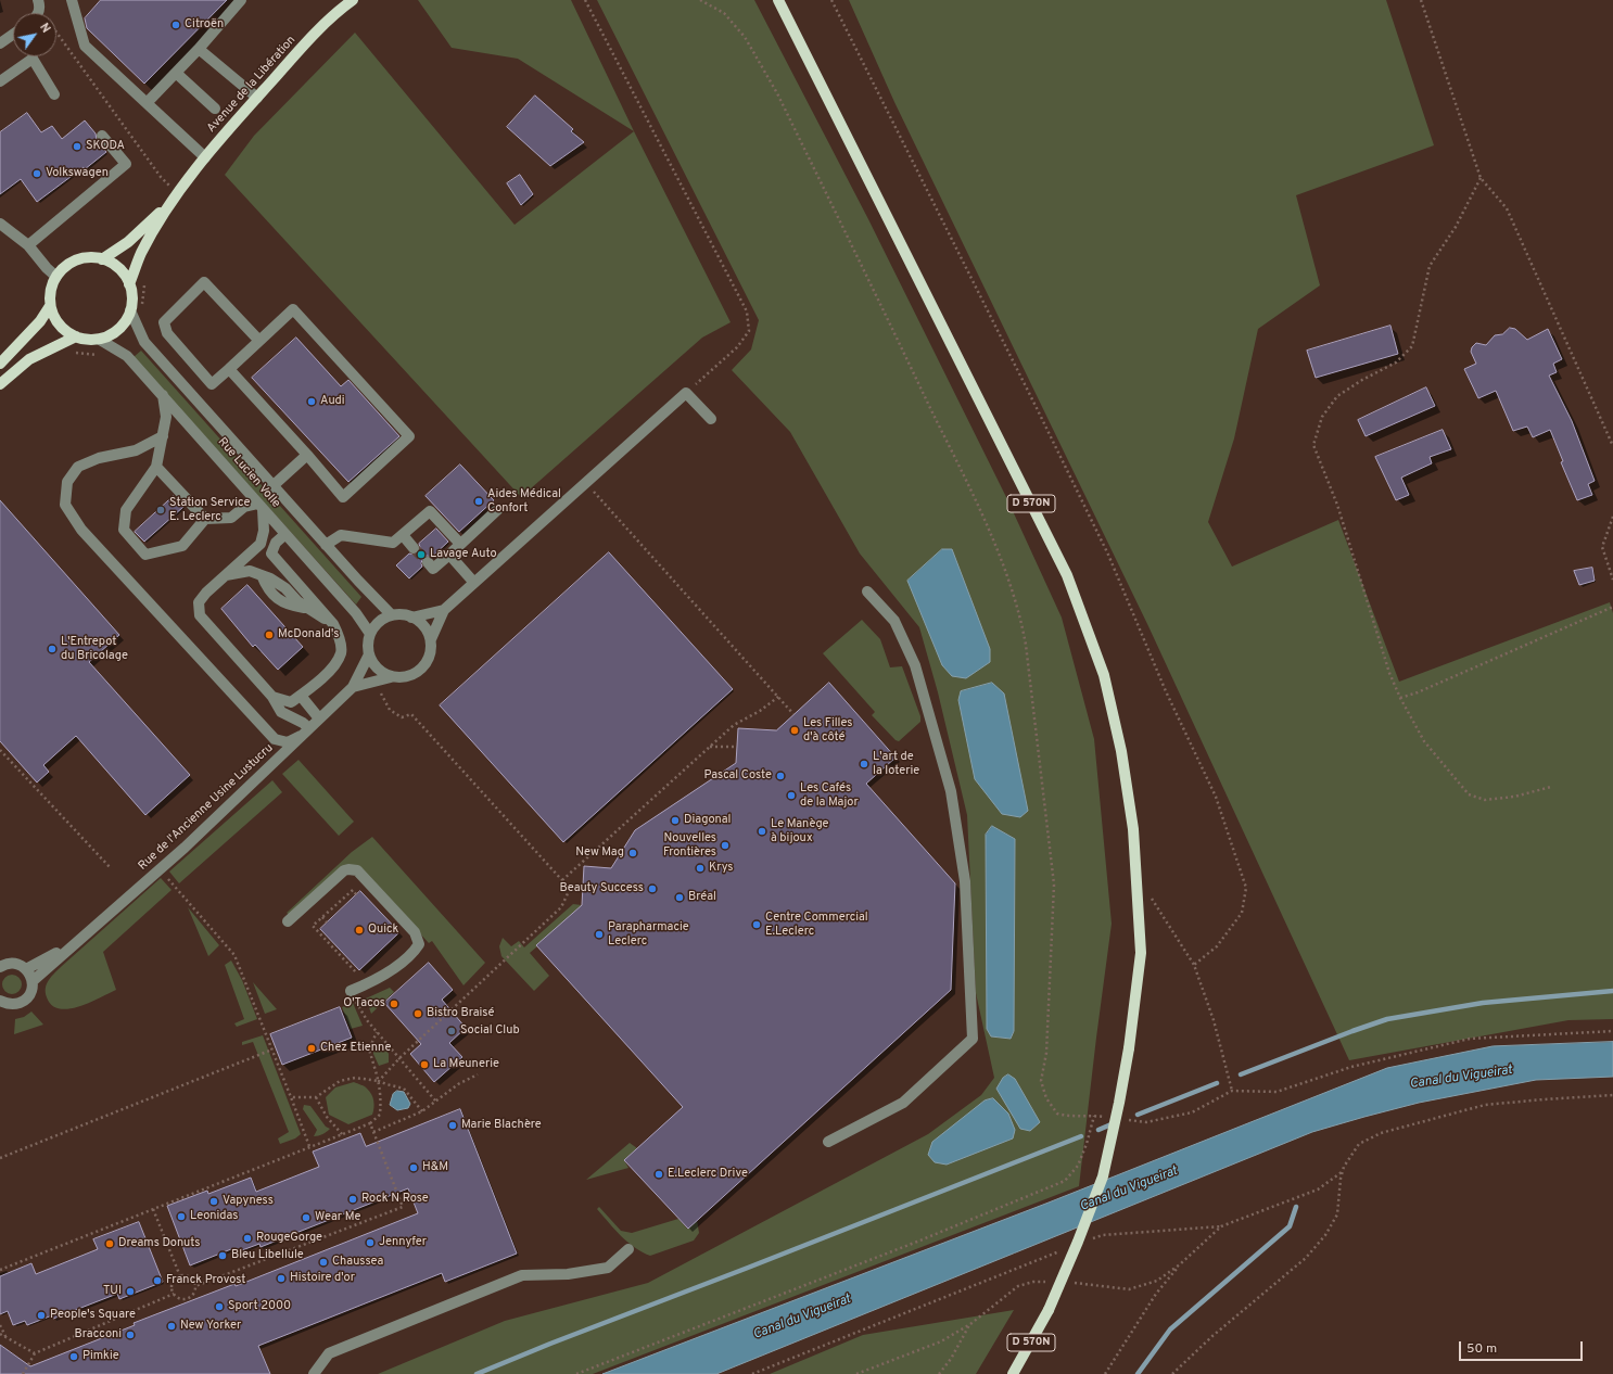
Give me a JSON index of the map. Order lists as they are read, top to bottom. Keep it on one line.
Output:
{"streets":{"main road":["Avenue de la Libération","D 570N"],"street":["Rue Lucien Volle","Rue de l'Ancienne Usine Lustucru"]},"crossings":[["Avenue de la Libération","Rue Lucien Volle"],["Rue Lucien Volle","Rue de l'Ancienne Usine Lustucru"]],"water":["Canal du Vigueirat"],"places":["Citroën","SKODA","Volkswagen","Audi","Aides Médical Confort","Station Service E. Leclerc","Lavage Auto","McDonald's","L'Entrepot du Bricolage","Les Filles d'à côté","L'art de la loterie","Pascal Coste","Les Cafés de la Major","Diagonal","Le Manège à bijoux","Nouvelles Frontières","New Mag","Krys","Beauty Success","Bréal","Centre Commercial E.Leclerc","Quick","Parapharmacie Leclerc","O'Tacos","Bistro Braisé","Social Club","Chez Etienne","La Meunerie","Marie Blachère","H&M","E.Leclerc Drive","Rock N Rose","Vapyness","Leonidas","Wear Me","RougeGorge","Jennyfer","Dreams Donuts","Bleu Libellule","Chaussea","Histoire d'or","Franck Provost","TUI","Sport 2000","People's Square","New Yorker","Bracconi","Pimkie"],"scale_bar":"50 m","north":"top right"}
